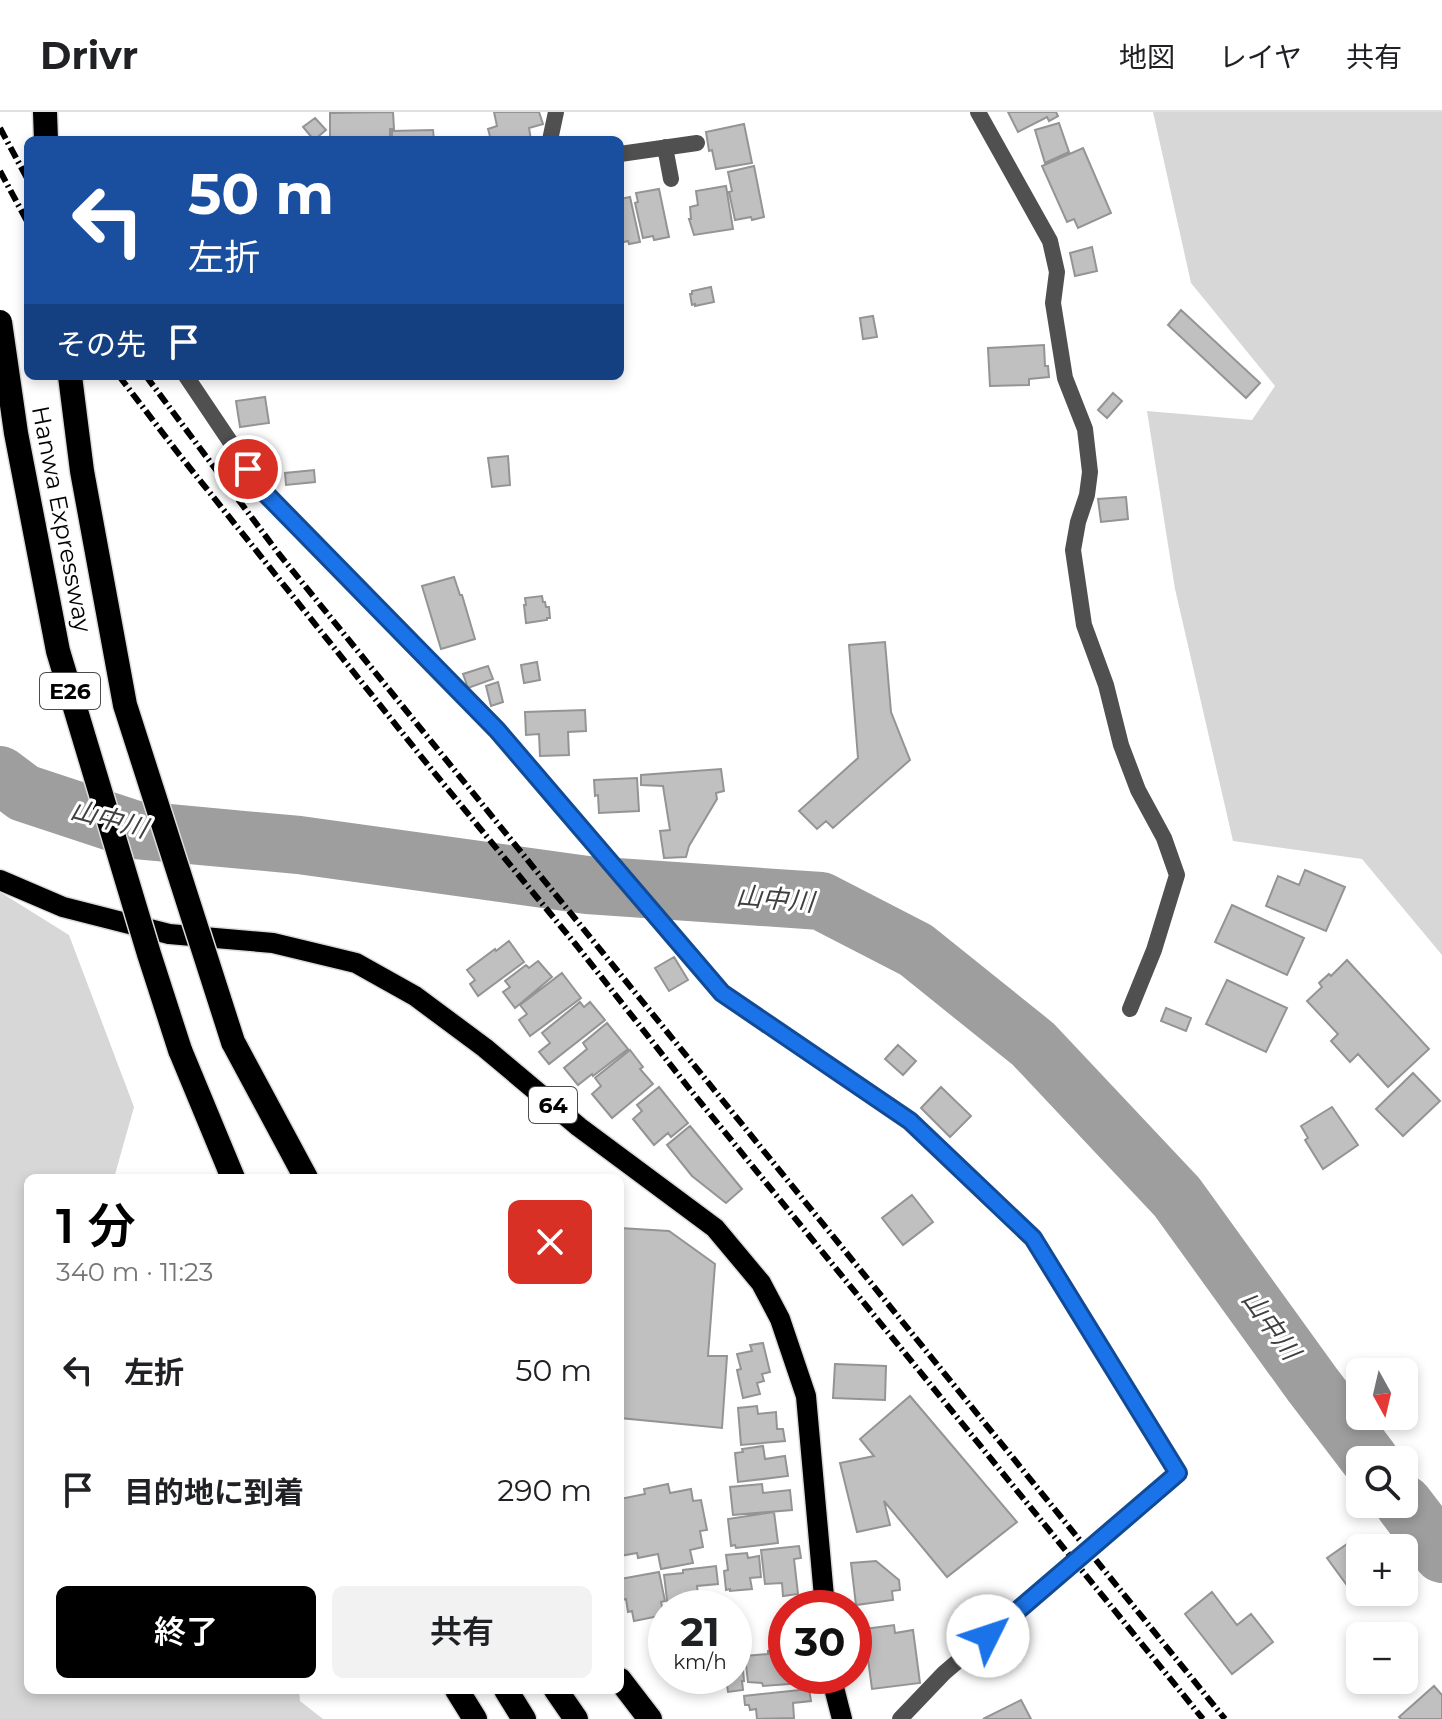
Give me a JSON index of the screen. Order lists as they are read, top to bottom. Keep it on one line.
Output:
{"streets":{"highway":["Hanwa Expressway","E26"],"main road":["64"]},"water":["山中川"],"north":"bottom","page":{"header":"Drivr","nav":["地図","レイヤ","共有"],"turn":["50 m","左折"],"then":"その先","heading":["1 分","340 m · 11:23"],"list":[{"name":"左折","value":"50 m"},{"name":"目的地に到着","value":"290 m"}],"map_buttons":["+","−"],"buttons":["終了","共有"],"speed":"21 km/h","limit":"30"}}
